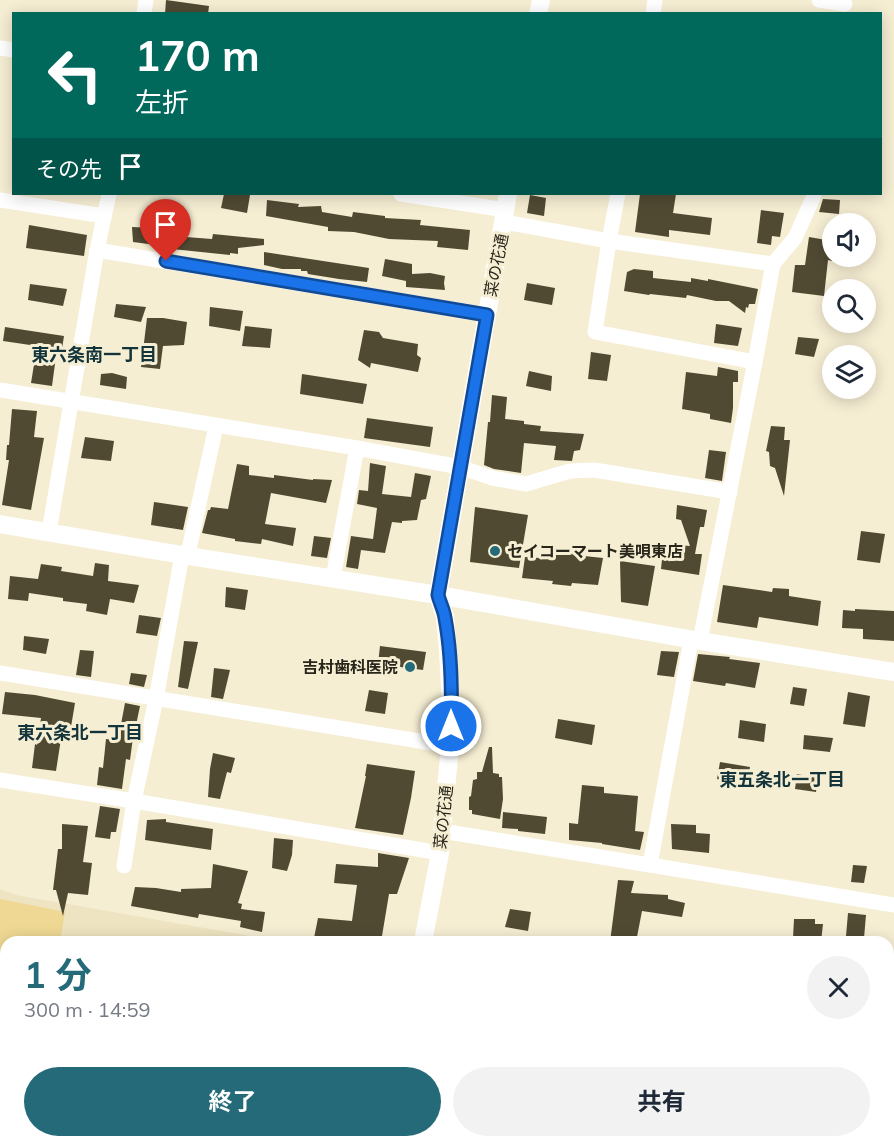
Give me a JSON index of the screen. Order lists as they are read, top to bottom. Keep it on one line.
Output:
{"streets":{"street":["菜の花通"]},"districts":["東六条南一丁目","東六条北一丁目","東五条北一丁目"],"places":["セイコーマート美唄東店","吉村歯科医院"],"page":{"turn":["170 m","左折"],"then":"その先","heading":["1 分","300 m · 14:59"],"buttons":["終了","共有"]}}
